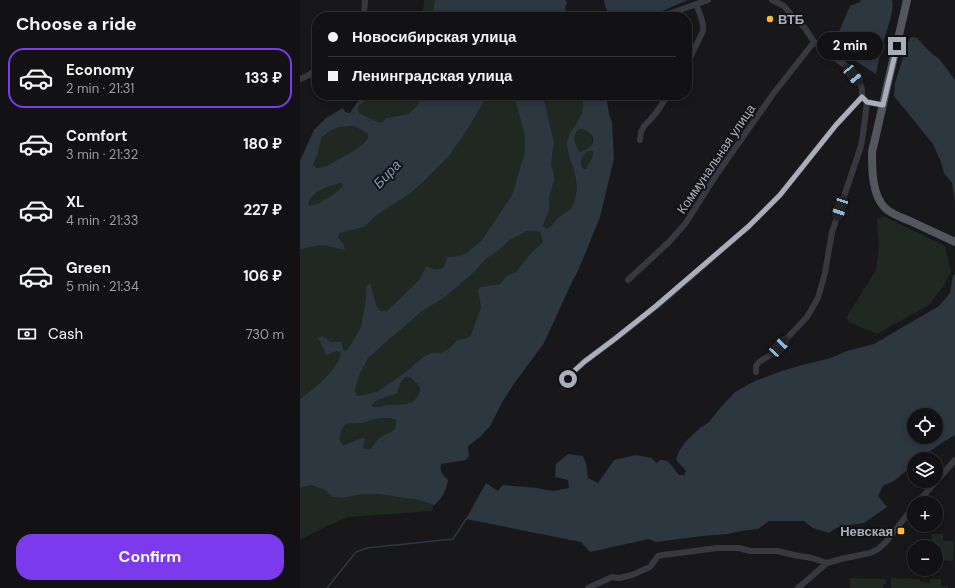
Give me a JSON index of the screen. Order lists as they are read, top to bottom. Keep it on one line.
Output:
{"streets":{"street":["Коммунальная улица"]},"water":["Бира"],"places":{"other":["ВТБ"],"transit":["Невская"]},"page":{"heading":"Choose a ride","banner":["Новосибирская улица","Ленинградская улица"],"bubble":"2 min","list":[{"name":"Economy","note":"2 min · 21:31","value":"133 ₽"},{"name":"Comfort","note":"3 min · 21:32","value":"180 ₽"},{"name":"XL","note":"4 min · 21:33","value":"227 ₽"},{"name":"Green","note":"5 min · 21:34","value":"106 ₽"}],"pay":["Cash","730 m"],"map_buttons":["+","−"],"buttons":"Confirm"}}
